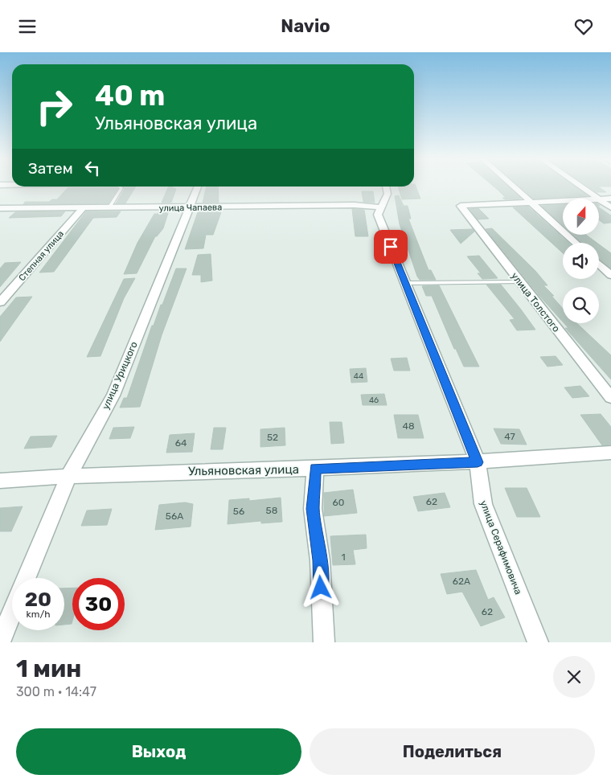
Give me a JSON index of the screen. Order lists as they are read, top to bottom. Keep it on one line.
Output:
{"streets":{"street":["улица Чапаева","Степная улица","улица Толстого","улица Урицкого","Ульяновская улица","улица Серафимовича"]},"crossings":[["улица Чапаева","Степная улица"],["улица Чапаева","улица Урицкого"],["улица Чапаева","улица Серафимовича"],["улица Урицкого","Ульяновская улица"],["Ульяновская улица","улица Серафимовича"]],"house_numbers":["44","46","48","47","52","64","62","60","58","56","56А","1","62А","62"],"north":"top","page":{"header":"Navio","turn":["40 m","Ульяновская улица"],"then":"Затем","speed":"20 km/h","limit":"30","heading":["1 мин","300 m · 14:47"],"buttons":["Выход","Поделиться"]}}
